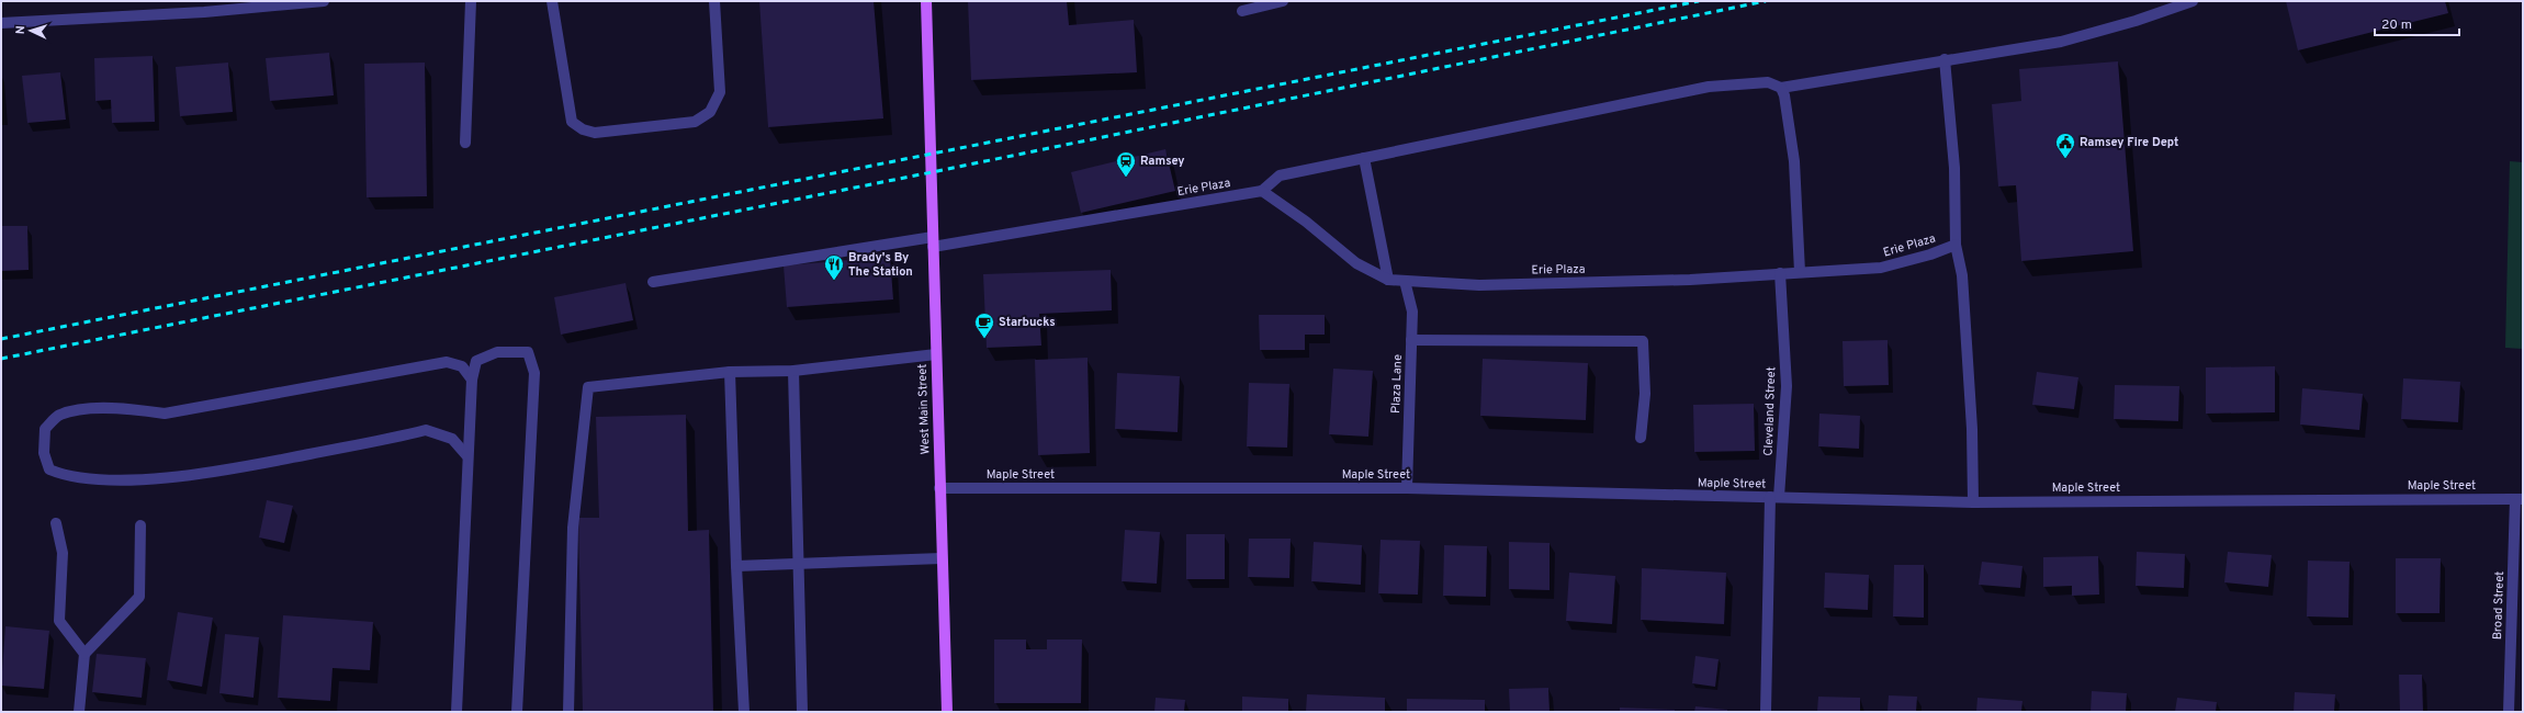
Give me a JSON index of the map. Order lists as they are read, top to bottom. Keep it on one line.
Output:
{"streets":{"main road":["West Main Street"],"street":["Erie Plaza","Plaza Lane","Cleveland Street","Maple Street","Broad Street"]},"crossings":[["Erie Plaza","Plaza Lane"],["Erie Plaza","West Main Street"],["Erie Plaza","Cleveland Street"],["Plaza Lane","Maple Street"],["West Main Street","Maple Street"],["Cleveland Street","Maple Street"],["Maple Street","Broad Street"]],"places":{"public building":["Ramsey Fire Dept"],"station":["Ramsey"],"restaurant":["Brady's By The Station"],"cafe":["Starbucks"]},"scale_bar":"20 m","north":"left"}
